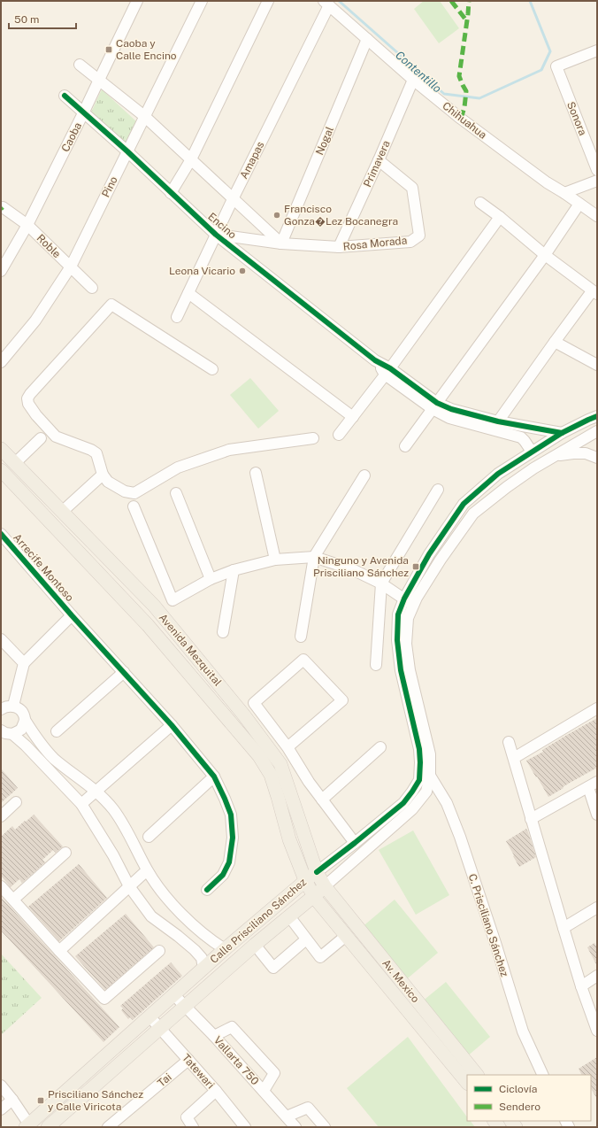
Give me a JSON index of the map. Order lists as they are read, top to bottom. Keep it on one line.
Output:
{"streets":{"main road":["Avenida Mezquital","Calle Prisciliano Sánchez","Av. Mexico"],"street":["Sonora","Chihuahua","Caoba","Nogal","Amapas","Primavera","Pino","Encino","Rosa Morada","Roble","Arrecife Montoso","C. Prisciliano Sánchez","Vallarta 750","Tatewari","Tai"]},"crossings":[["Chihuahua","Nogal"],["Chihuahua","Amapas"],["Chihuahua","Primavera"],["Caoba","Encino"],["Caoba","Roble"],["Nogal","Rosa Morada"],["Amapas","Encino"],["Amapas","Rosa Morada"],["Primavera","Rosa Morada"],["Pino","Encino"],["Pino","Roble"],["Encino","Rosa Morada"],["Avenida Mezquital","Calle Prisciliano Sánchez"],["Avenida Mezquital","Av. Mexico"],["Calle Prisciliano Sánchez","C. Prisciliano Sánchez"],["Calle Prisciliano Sánchez","Av. Mexico"],["Calle Prisciliano Sánchez","Vallarta 750"],["Calle Prisciliano Sánchez","Tatewari"],["Tatewari","Tai"]],"water":["Contentillo"],"places":{"transit":["Caoba y Calle Encino","Ninguno y Avenida Prisciliano Sánchez","Prisciliano Sánchez y Calle Viricota"],"other":["Francisco Gonza�Lez Bocanegra","Leona Vicario"]},"legend":["Ciclovía","Sendero"],"scale_bar":"50 m"}
